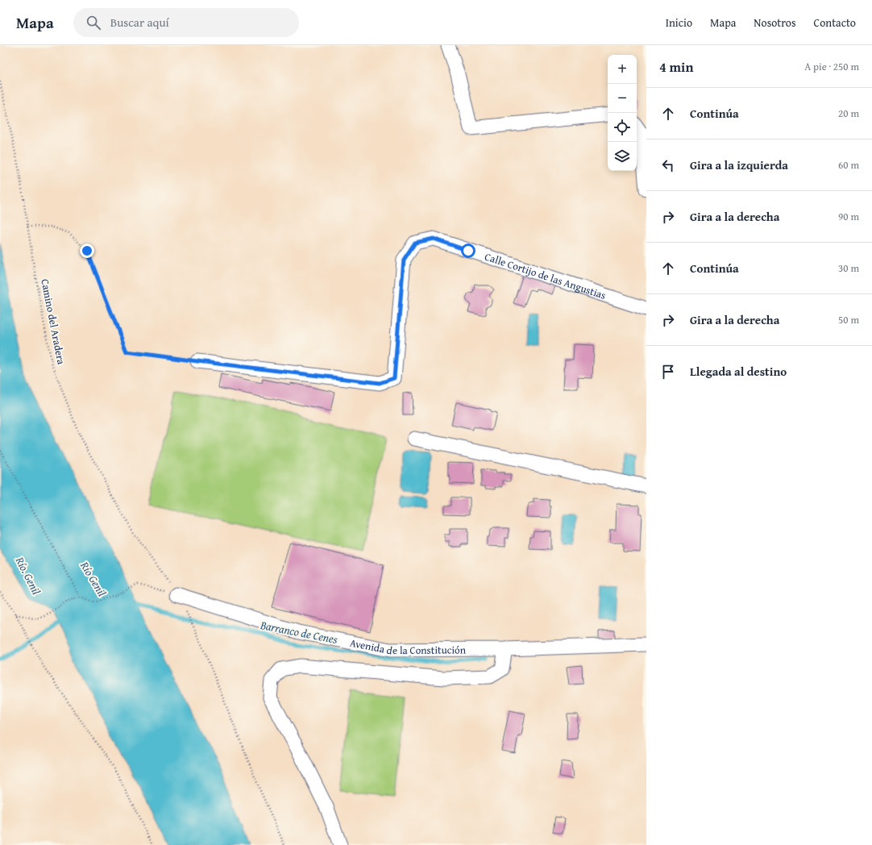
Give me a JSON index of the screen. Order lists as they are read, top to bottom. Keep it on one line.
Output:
{"streets":{"street":["Calle Cortijo de las Angustias","Avenida de la Constitución"],"path":["Camino del Aradera"]},"crossings":[["Camino del Aradera","Avenida de la Constitución"]],"water":["Río. Genil","Río Genil","Barranco de Cenes"],"page":{"header":"Mapa","search":"Buscar aquí","nav":["Inicio","Mapa","Nosotros","Contacto"],"heading":["4 min","A pie · 250 m"],"map_buttons":["+","−"],"list":[["Continúa","20 m"],["Gira a la izquierda","60 m"],["Gira a la derecha","90 m"],["Continúa","30 m"],["Gira a la derecha","50 m"],"Llegada al destino"]}}
